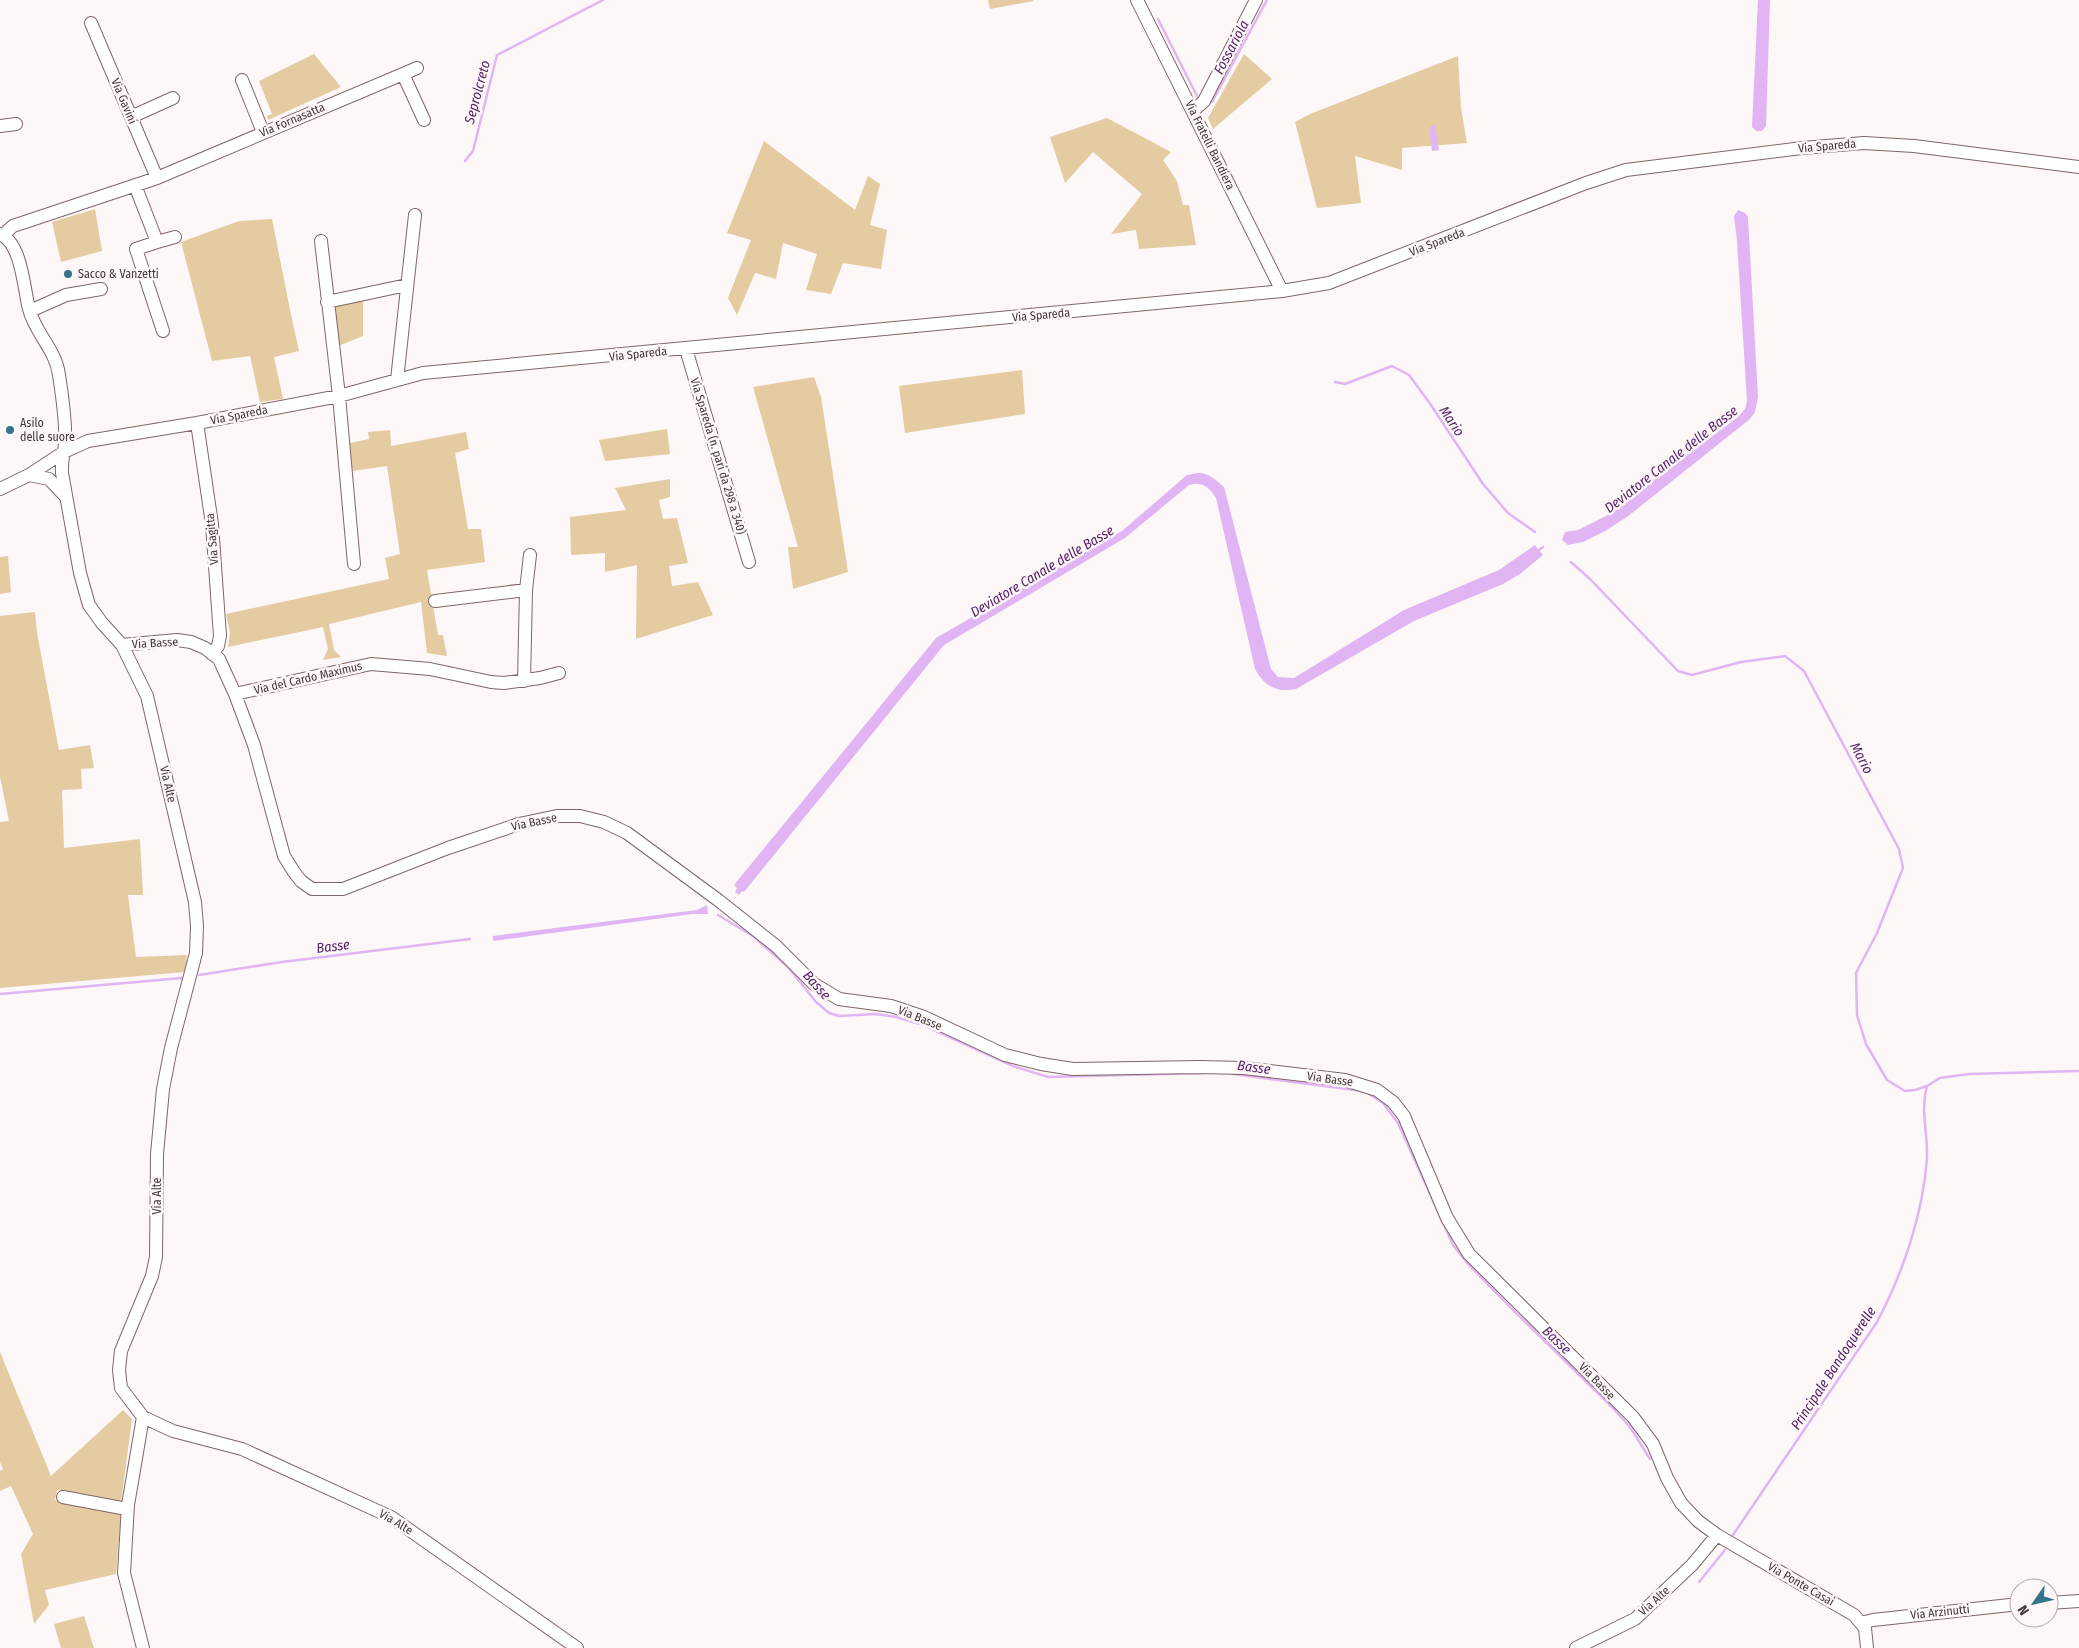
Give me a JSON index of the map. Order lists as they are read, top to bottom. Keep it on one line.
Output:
{"streets":{"street":["Via Gavini","Via Fornasatta","Via Fratelli Bandiera","Via Spareda","Via Spareda (n. pari da 298 a 340)","Via Sagitta","Via Basse","Via del Cardo Maximus","Via Alte","Via Ponte Casai","Via Arzinutti"]},"crossings":[["Via Gavini","Via Fornasatta"],["Via Fornasatta","Via Alte"],["Via Fratelli Bandiera","Via Spareda"],["Via Spareda","Via Spareda (n. pari da 298 a 340)"],["Via Spareda","Via Sagitta"],["Via Spareda","Via Alte"],["Via Sagitta","Via Basse"],["Via Basse","Via del Cardo Maximus"],["Via Basse","Via Alte"],["Via Basse","Via Ponte Casai"],["Via Alte","Via Ponte Casai"],["Via Ponte Casai","Via Arzinutti"]],"water":["Fossariola","Seprolcreto","Mario","Deviatore Canale delle Basse","Basse","Principale Bandoquerelle"],"places":["Sacco & Vanzetti","Asilo delle suore"],"north":"bottom left"}
